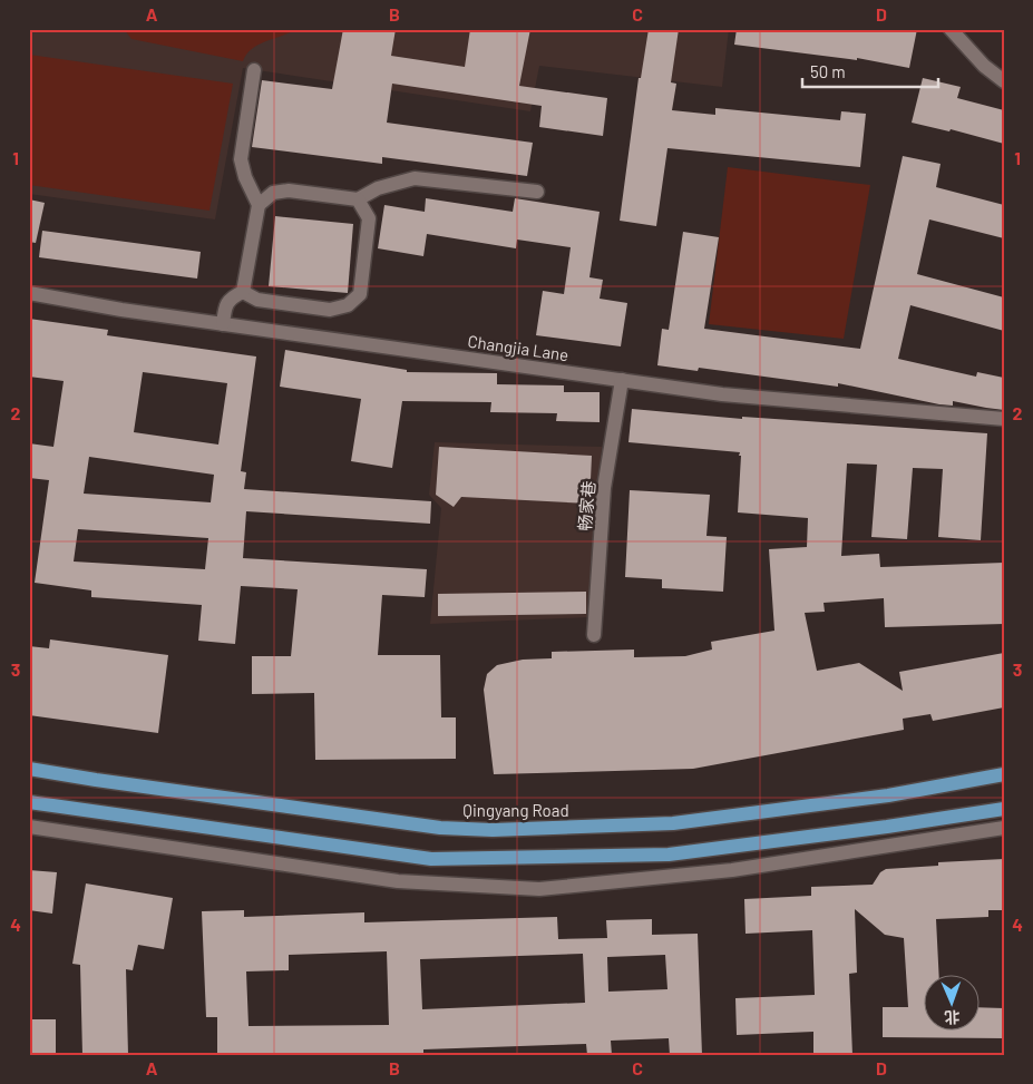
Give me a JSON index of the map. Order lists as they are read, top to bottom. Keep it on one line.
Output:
{"streets":{"main road":["Qingyang Road"],"street":["Changjia Lane","畅家巷"]},"crossings":[["Changjia Lane","畅家巷"]],"scale_bar":"50 m","north":"bottom","grid":{"columns":["A","B","C","D"],"rows":["1","2","3","4"]}}
